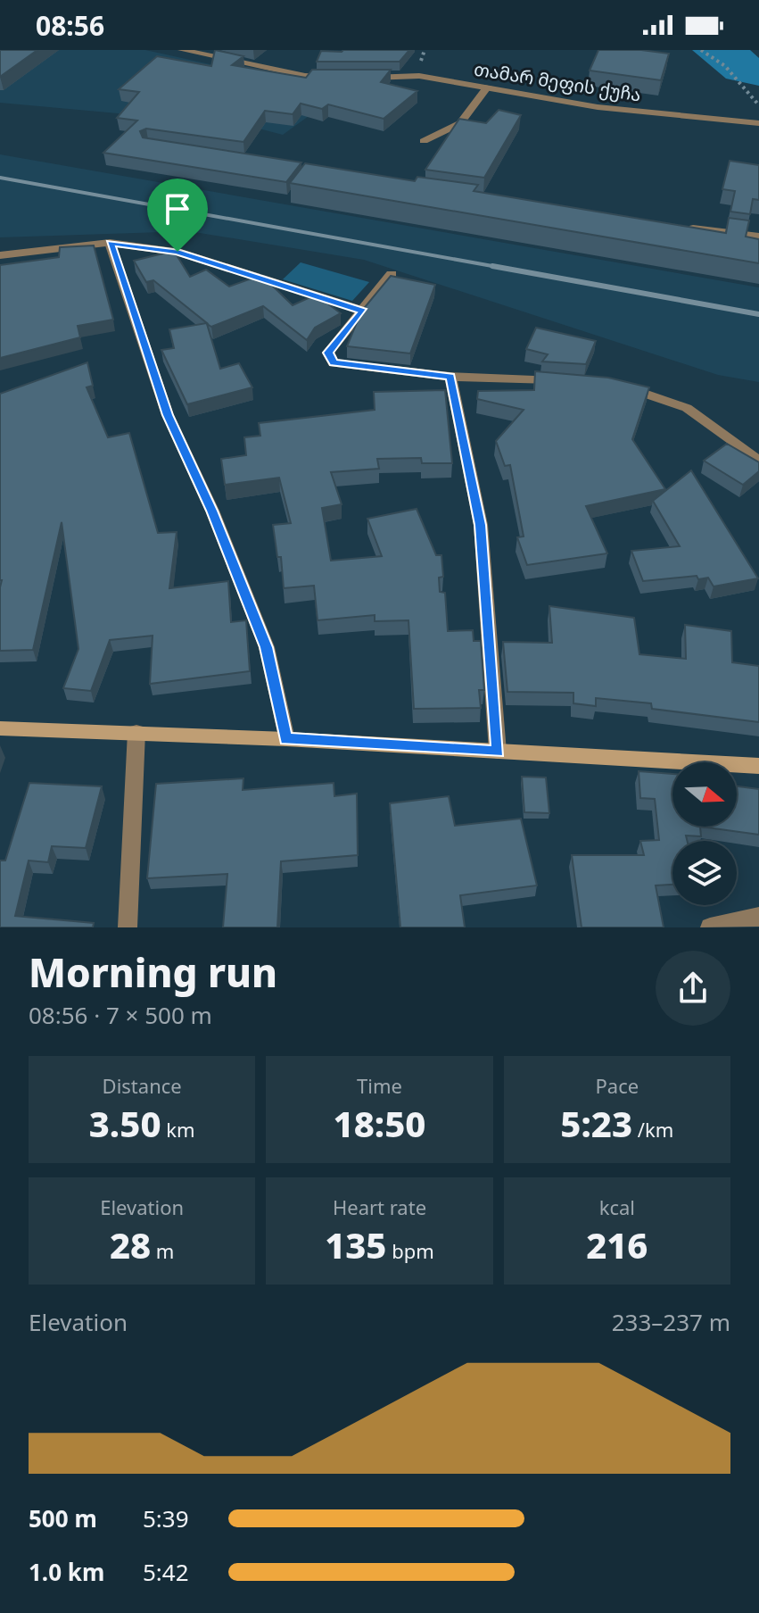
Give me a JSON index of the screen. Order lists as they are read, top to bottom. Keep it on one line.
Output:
{"streets":{"street":["თამარ მეფის ქუჩა"]},"north":"right","page":{"status":"08:56","heading":["Morning run","08:56 · 7 × 500 m"],"stats":[["Distance","3.50 km"],["Time","18:50"],["Pace","5:23 /km"],["Elevation","28 m"],["Heart rate","135 bpm"],["kcal","216"]],"chart":["Elevation","233–237 m"],"list":[{"name":"500 m","note":"5:39"},{"name":"1.0 km","note":"5:42"}]}}
